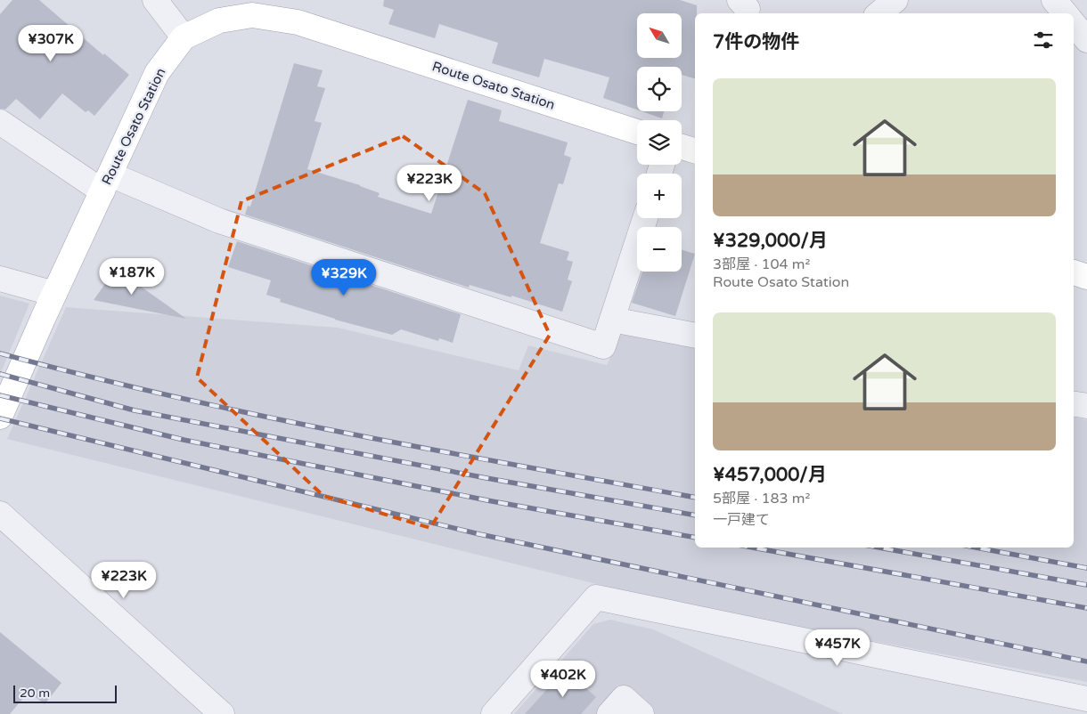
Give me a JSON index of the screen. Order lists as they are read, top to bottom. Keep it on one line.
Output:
{"streets":{"main road":["Route Osato Station"]},"scale_bar":"20 m","north":"top left","page":{"map_buttons":["+","−"],"heading":"7件の物件","price":["¥307K","¥223K","¥187K","¥329K","¥223K","¥457K","¥402K"],"list":[{"name":"¥329,000/月","note":"3部屋 · 104 m² · Route Osato Station"},{"name":"¥457,000/月","note":"5部屋 · 183 m² · 一戸建て"}],"scale":"20 m"}}
